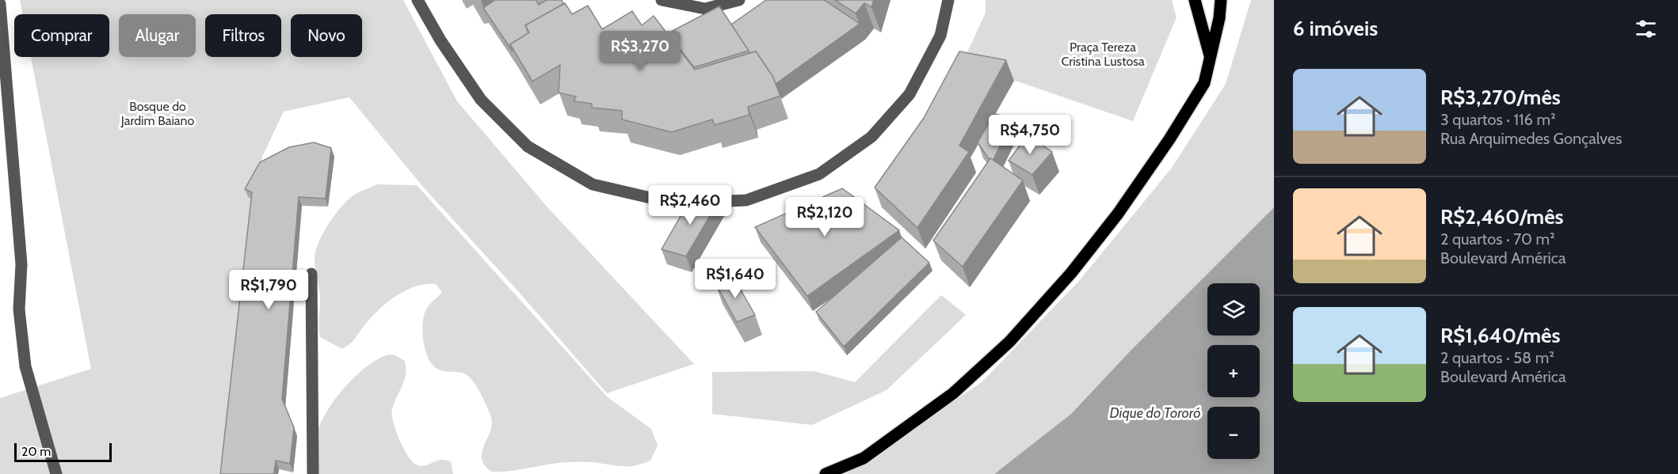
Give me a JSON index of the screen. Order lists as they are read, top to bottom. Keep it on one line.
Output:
{"water":["Dique do Tororó"],"parks":["Praça Tereza Cristina Lustosa","Bosque do Jardim Baiano"],"scale_bar":"20 m","page":{"heading":"6 imóveis","chip":["Comprar","Alugar","Filtros","Novo"],"price":["R$3,270","R$4,750","R$2,460","R$2,120","R$1,640","R$1,790"],"list":[{"name":"R$3,270/mês","note":"3 quartos · 116 m² · Rua Arquimedes Gonçalves"},{"name":"R$2,460/mês","note":"2 quartos · 70 m² · Boulevard América"},{"name":"R$1,640/mês","note":"2 quartos · 58 m² · Boulevard América"}],"map_buttons":["+","−"],"scale":"20 m"}}
